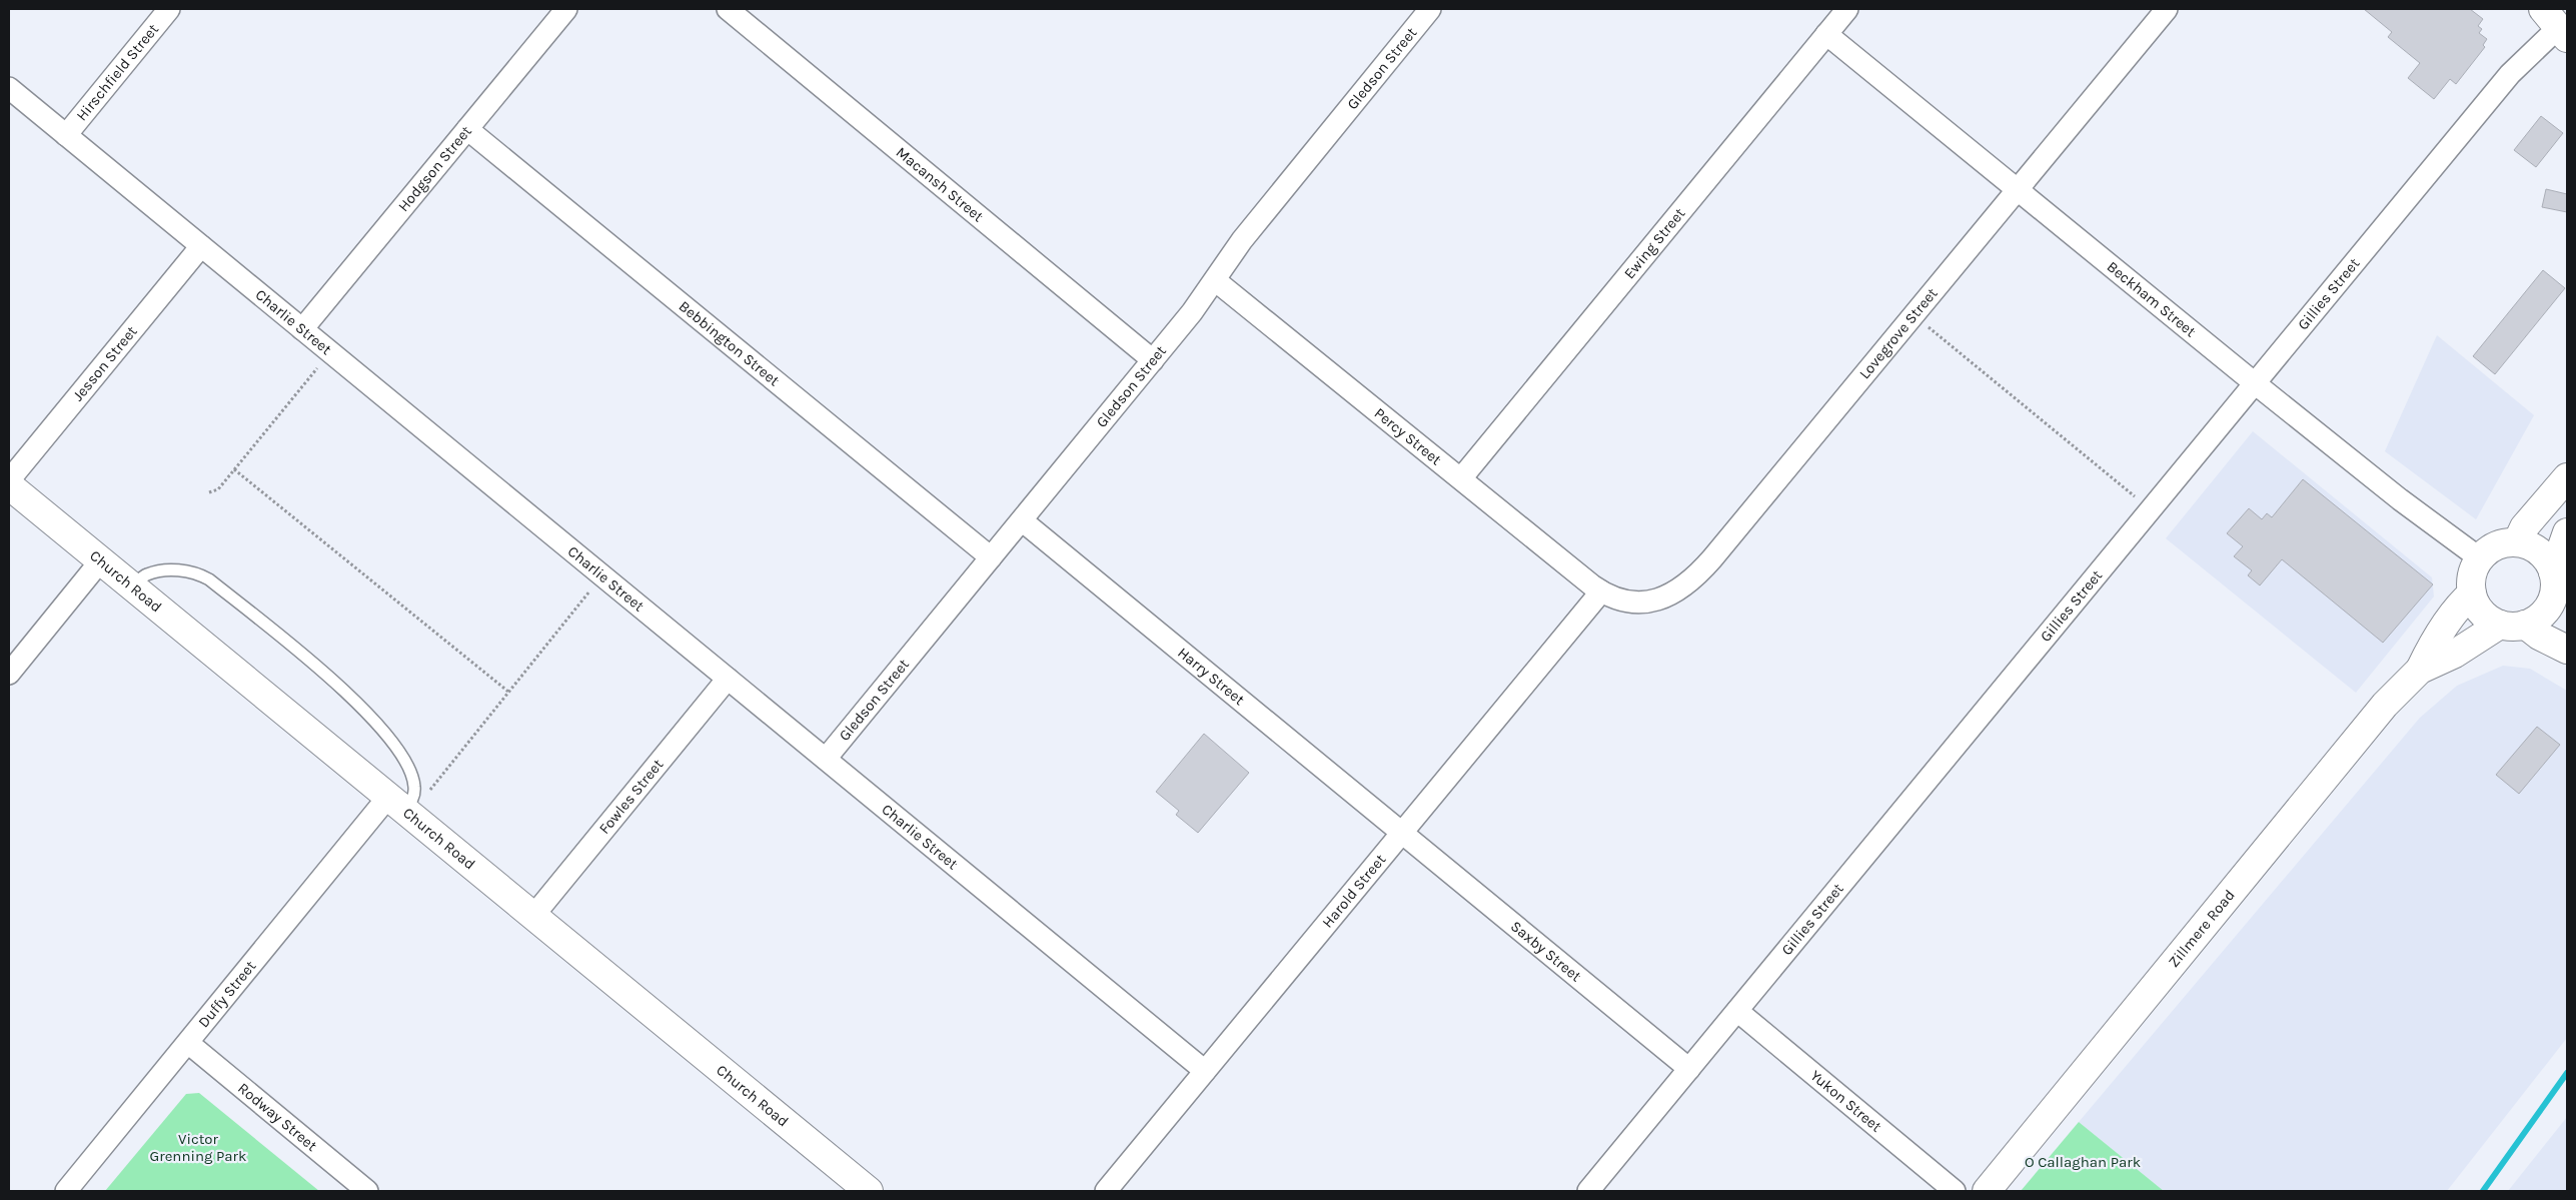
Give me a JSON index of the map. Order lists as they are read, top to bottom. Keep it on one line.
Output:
{"streets":{"main road":["Church Road","Zillmere Road"],"street":["Gledson Street","Hirschfield Street","Hodgson Street","Macansh Street","Ewing Street","Gillies Street","Beckham Street","Charlie Street","Lovegrove Street","Bebbington Street","Jesson Street","Percy Street","Harry Street","Fowles Street","Harold Street","Saxby Street","Duffy Street","Yukon Street","Rodway Street"]},"crossings":[["Gledson Street","Macansh Street"],["Gledson Street","Charlie Street"],["Gledson Street","Bebbington Street"],["Gledson Street","Percy Street"],["Gledson Street","Harry Street"],["Hirschfield Street","Charlie Street"],["Hodgson Street","Charlie Street"],["Hodgson Street","Bebbington Street"],["Ewing Street","Beckham Street"],["Ewing Street","Percy Street"],["Gillies Street","Beckham Street"],["Gillies Street","Saxby Street"],["Gillies Street","Yukon Street"],["Beckham Street","Lovegrove Street"],["Beckham Street","Zillmere Road"],["Charlie Street","Jesson Street"],["Charlie Street","Fowles Street"],["Charlie Street","Harold Street"],["Lovegrove Street","Percy Street"],["Lovegrove Street","Harold Street"],["Percy Street","Harold Street"],["Church Road","Fowles Street"],["Church Road","Duffy Street"],["Harry Street","Harold Street"],["Harry Street","Saxby Street"],["Harold Street","Saxby Street"],["Duffy Street","Rodway Street"]],"parks":["Victor Grenning Park","O Callaghan Park"]}
